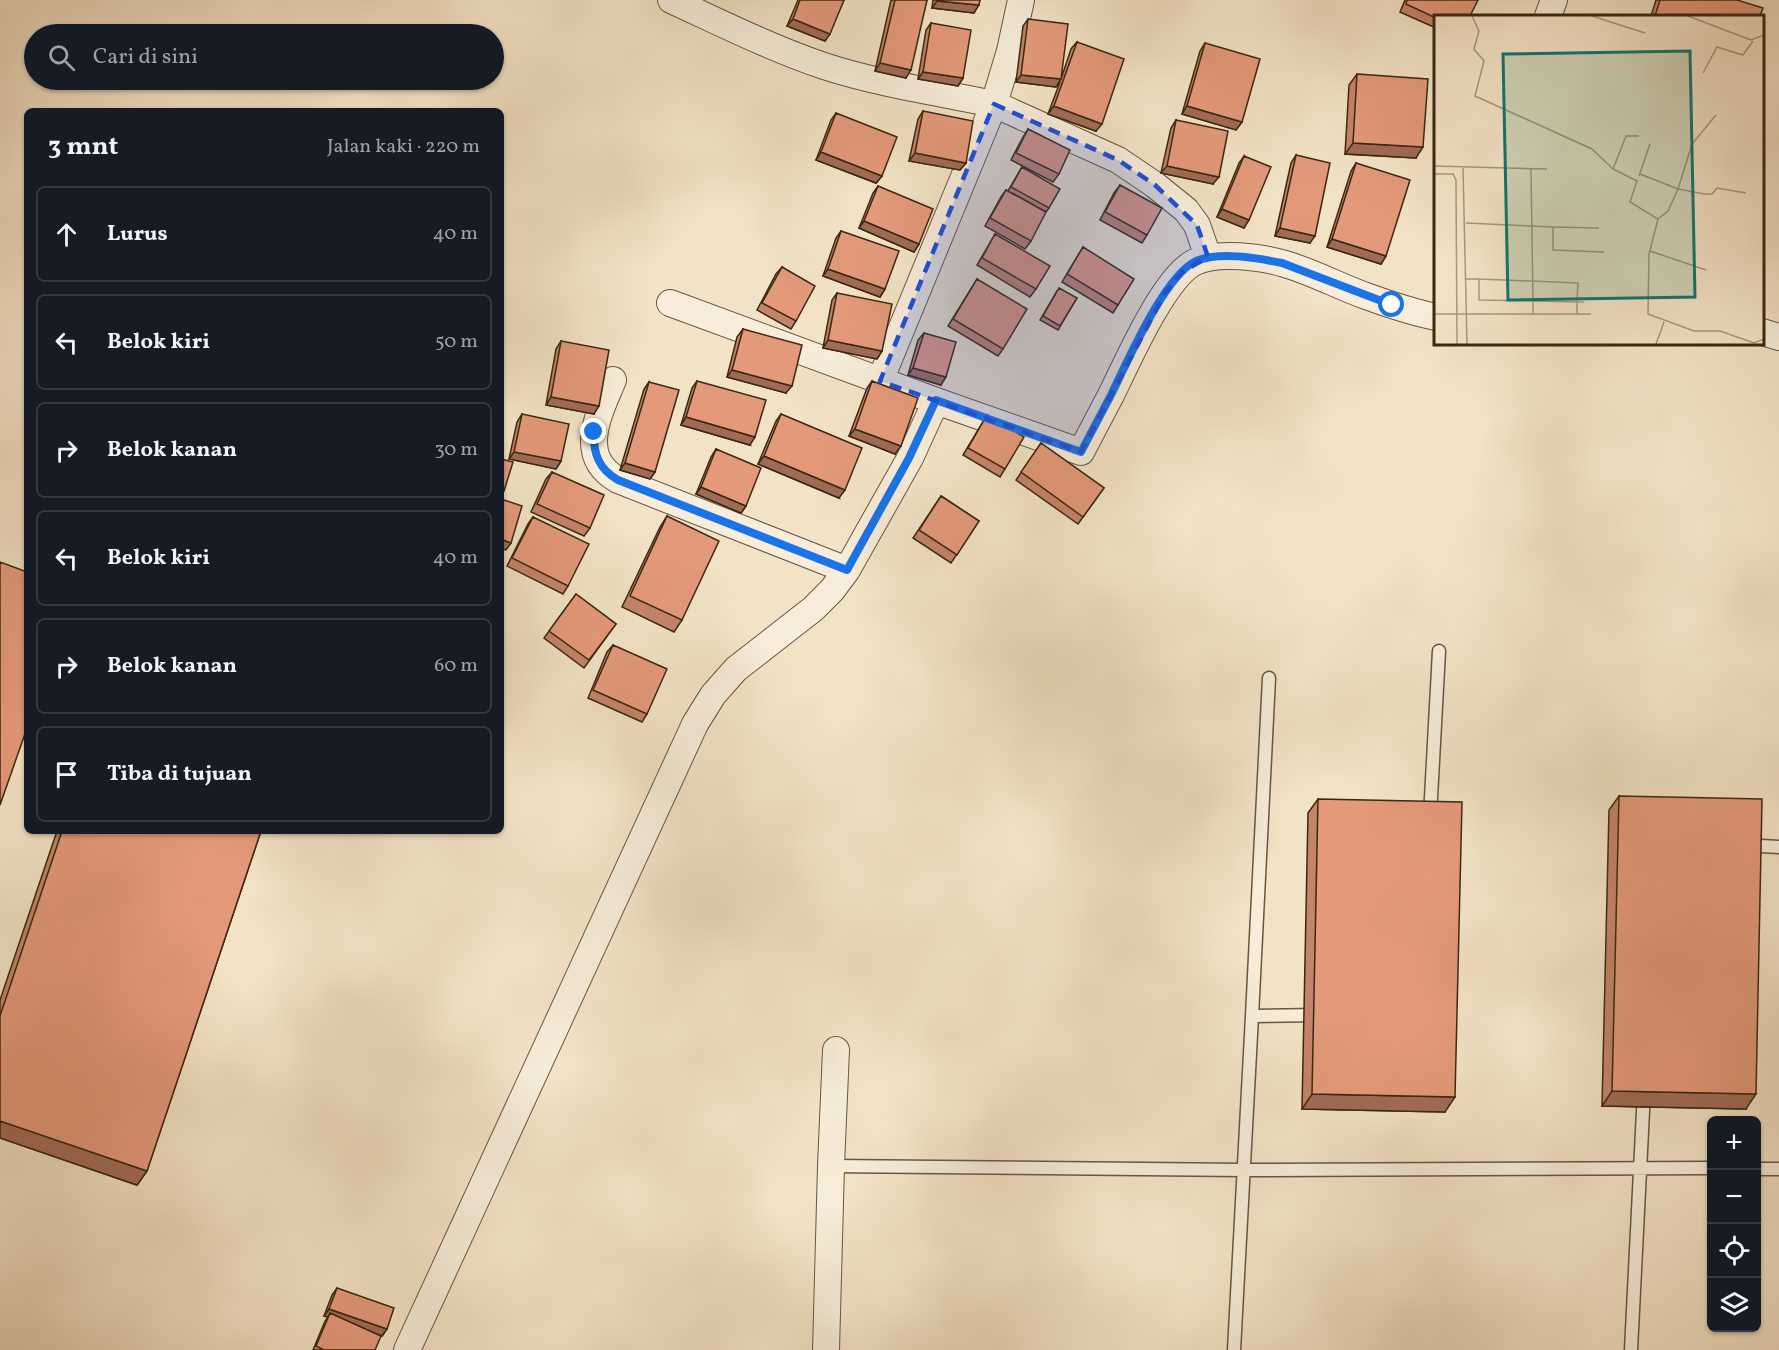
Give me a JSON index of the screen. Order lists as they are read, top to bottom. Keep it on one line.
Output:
{"page":{"search":"Cari di sini","heading":["3 mnt","Jalan kaki · 220 m"],"list":[["Lurus","40 m"],["Belok kiri","50 m"],["Belok kanan","30 m"],["Belok kiri","40 m"],["Belok kanan","60 m"],"Tiba di tujuan"],"map_buttons":["+","−"]}}
